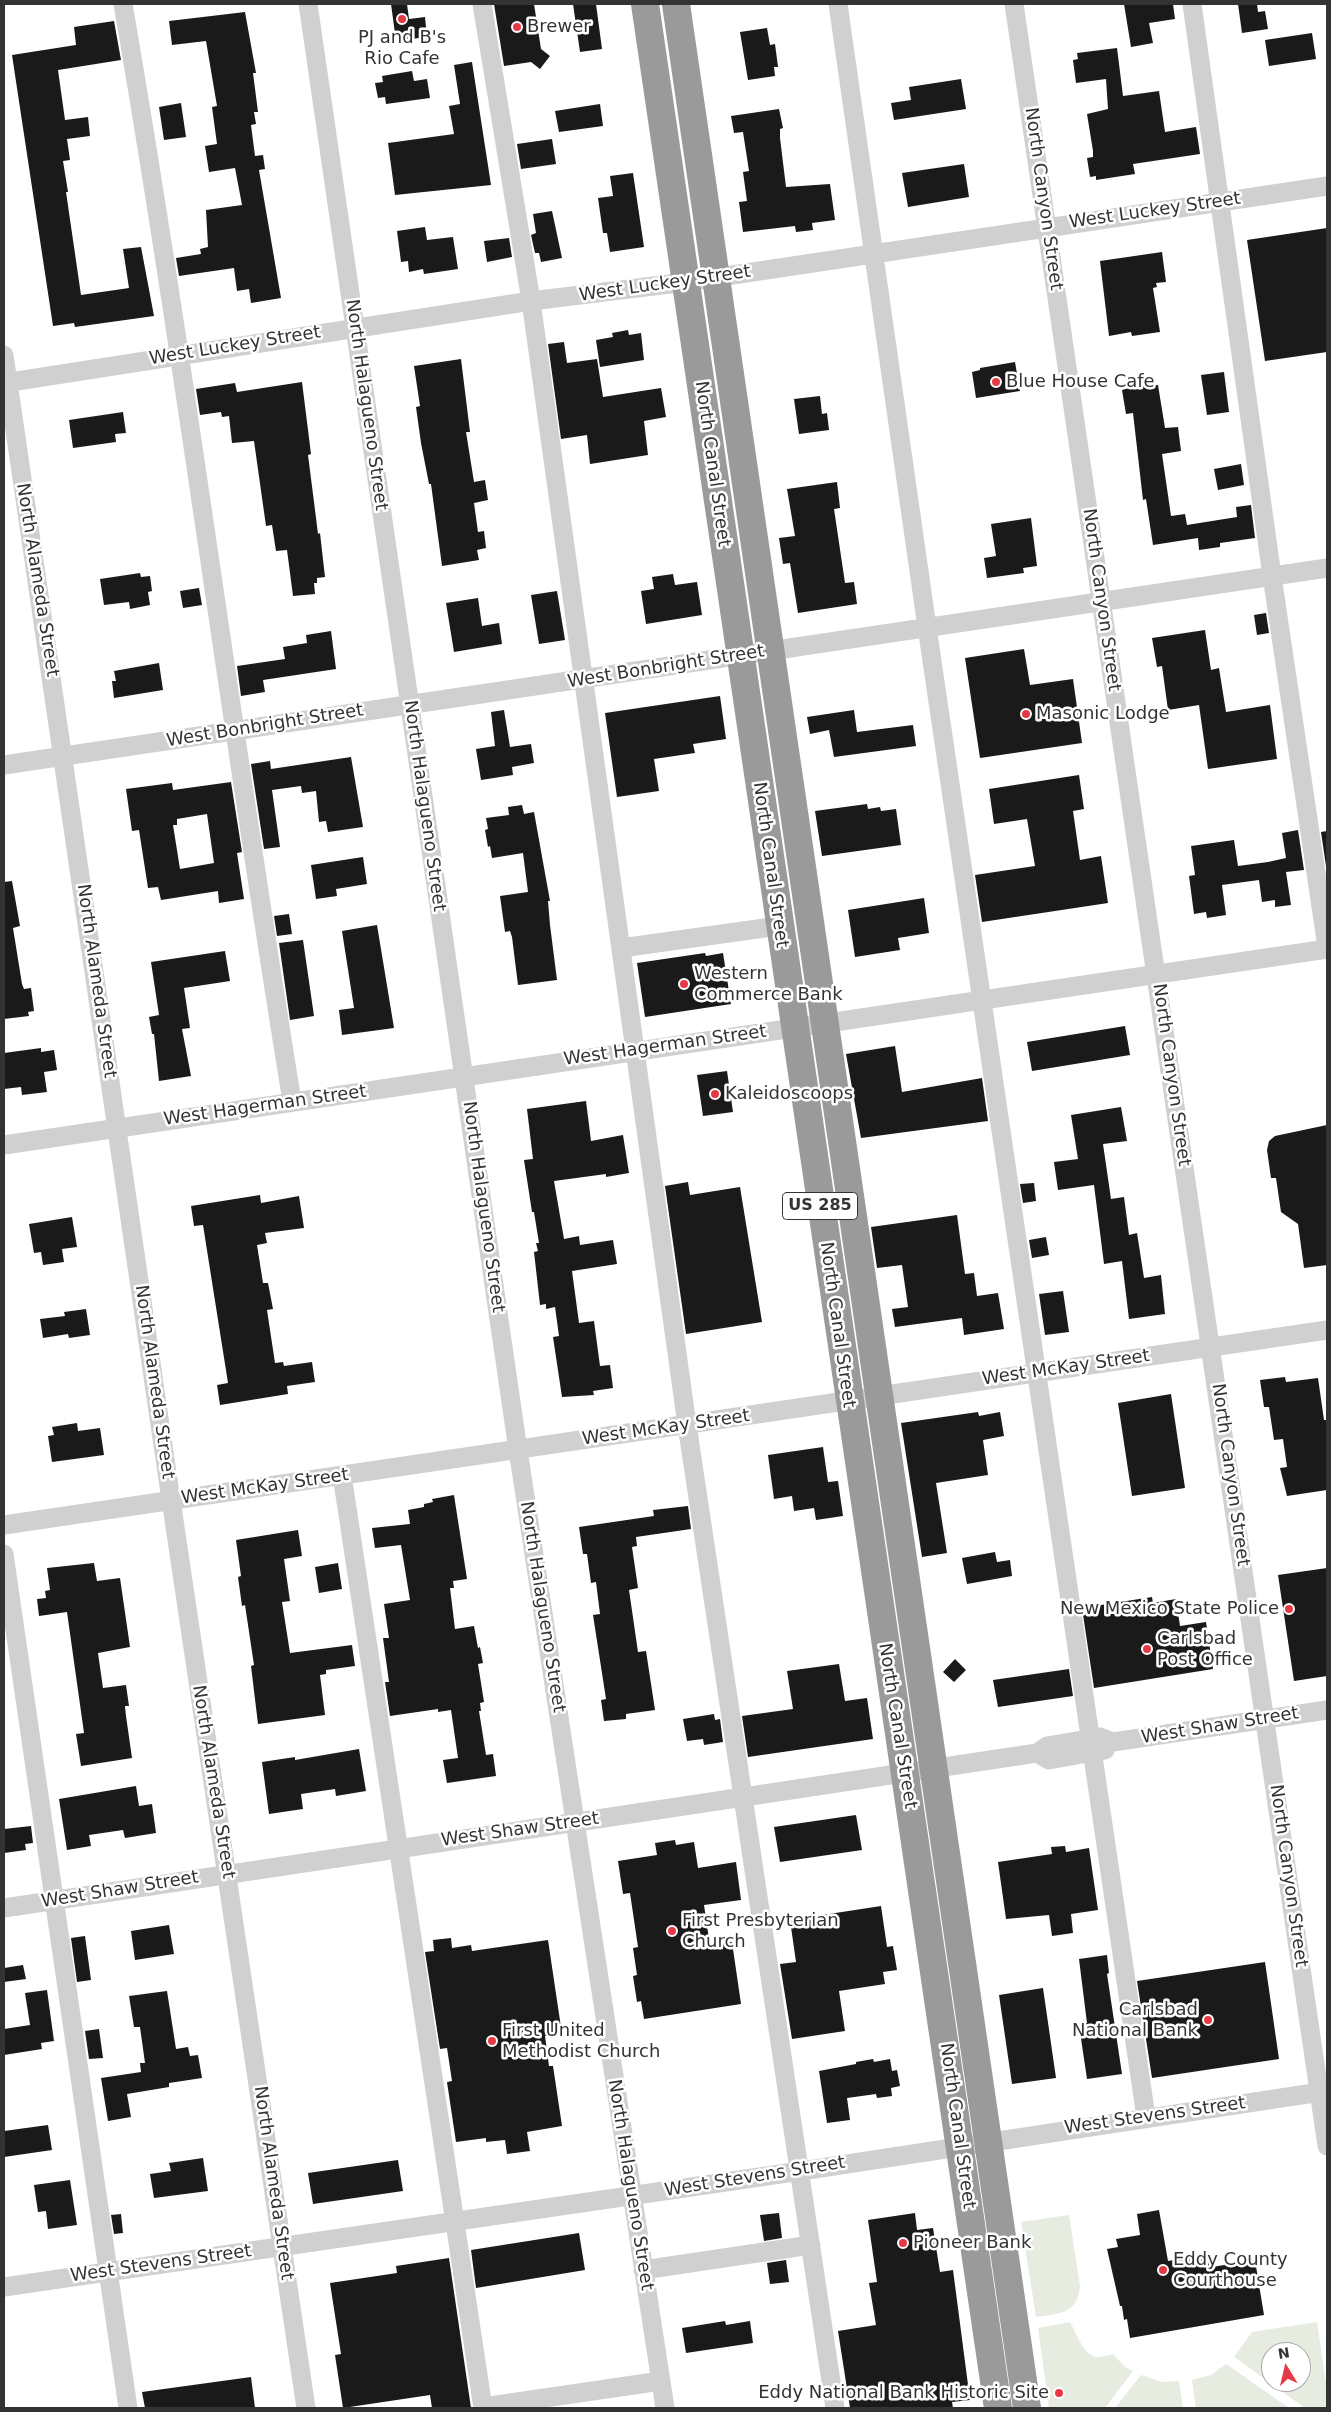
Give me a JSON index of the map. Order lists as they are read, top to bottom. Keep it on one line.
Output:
{"streets":{"highway":["North Canal Street","US 285"],"street":["North Canyon Street","West Luckey Street","North Halagueno Street","North Alameda Street","West Bonbright Street","West Hagerman Street","West McKay Street","West Shaw Street","West Stevens Street"]},"crossings":[["North Canyon Street","West Luckey Street"],["North Canyon Street","West Bonbright Street"],["North Canyon Street","West Hagerman Street"],["North Canyon Street","West McKay Street"],["North Canyon Street","West Shaw Street"],["North Canyon Street","West Stevens Street"],["West Luckey Street","North Halagueno Street"],["West Luckey Street","North Canal Street"],["West Luckey Street","North Alameda Street"],["North Halagueno Street","West Bonbright Street"],["North Halagueno Street","West Hagerman Street"],["North Halagueno Street","West McKay Street"],["North Halagueno Street","West Shaw Street"],["North Halagueno Street","West Stevens Street"],["North Canal Street","West Bonbright Street"],["North Canal Street","West Hagerman Street"],["North Canal Street","West McKay Street"],["North Canal Street","West Shaw Street"],["North Canal Street","West Stevens Street"],["North Alameda Street","West Bonbright Street"],["North Alameda Street","West Hagerman Street"],["North Alameda Street","West McKay Street"],["North Alameda Street","West Shaw Street"],["North Alameda Street","West Stevens Street"]],"places":["PJ and B's Rio Cafe","Brewer","Blue House Cafe","Masonic Lodge","Western Commerce Bank","Kaleidoscoops","New Mexico State Police","Carlsbad Post Office","First Presbyterian Church","Carlsbad National Bank","First United Methodist Church","Pioneer Bank","Eddy County Courthouse","Eddy National Bank Historic Site"],"north":"top"}
